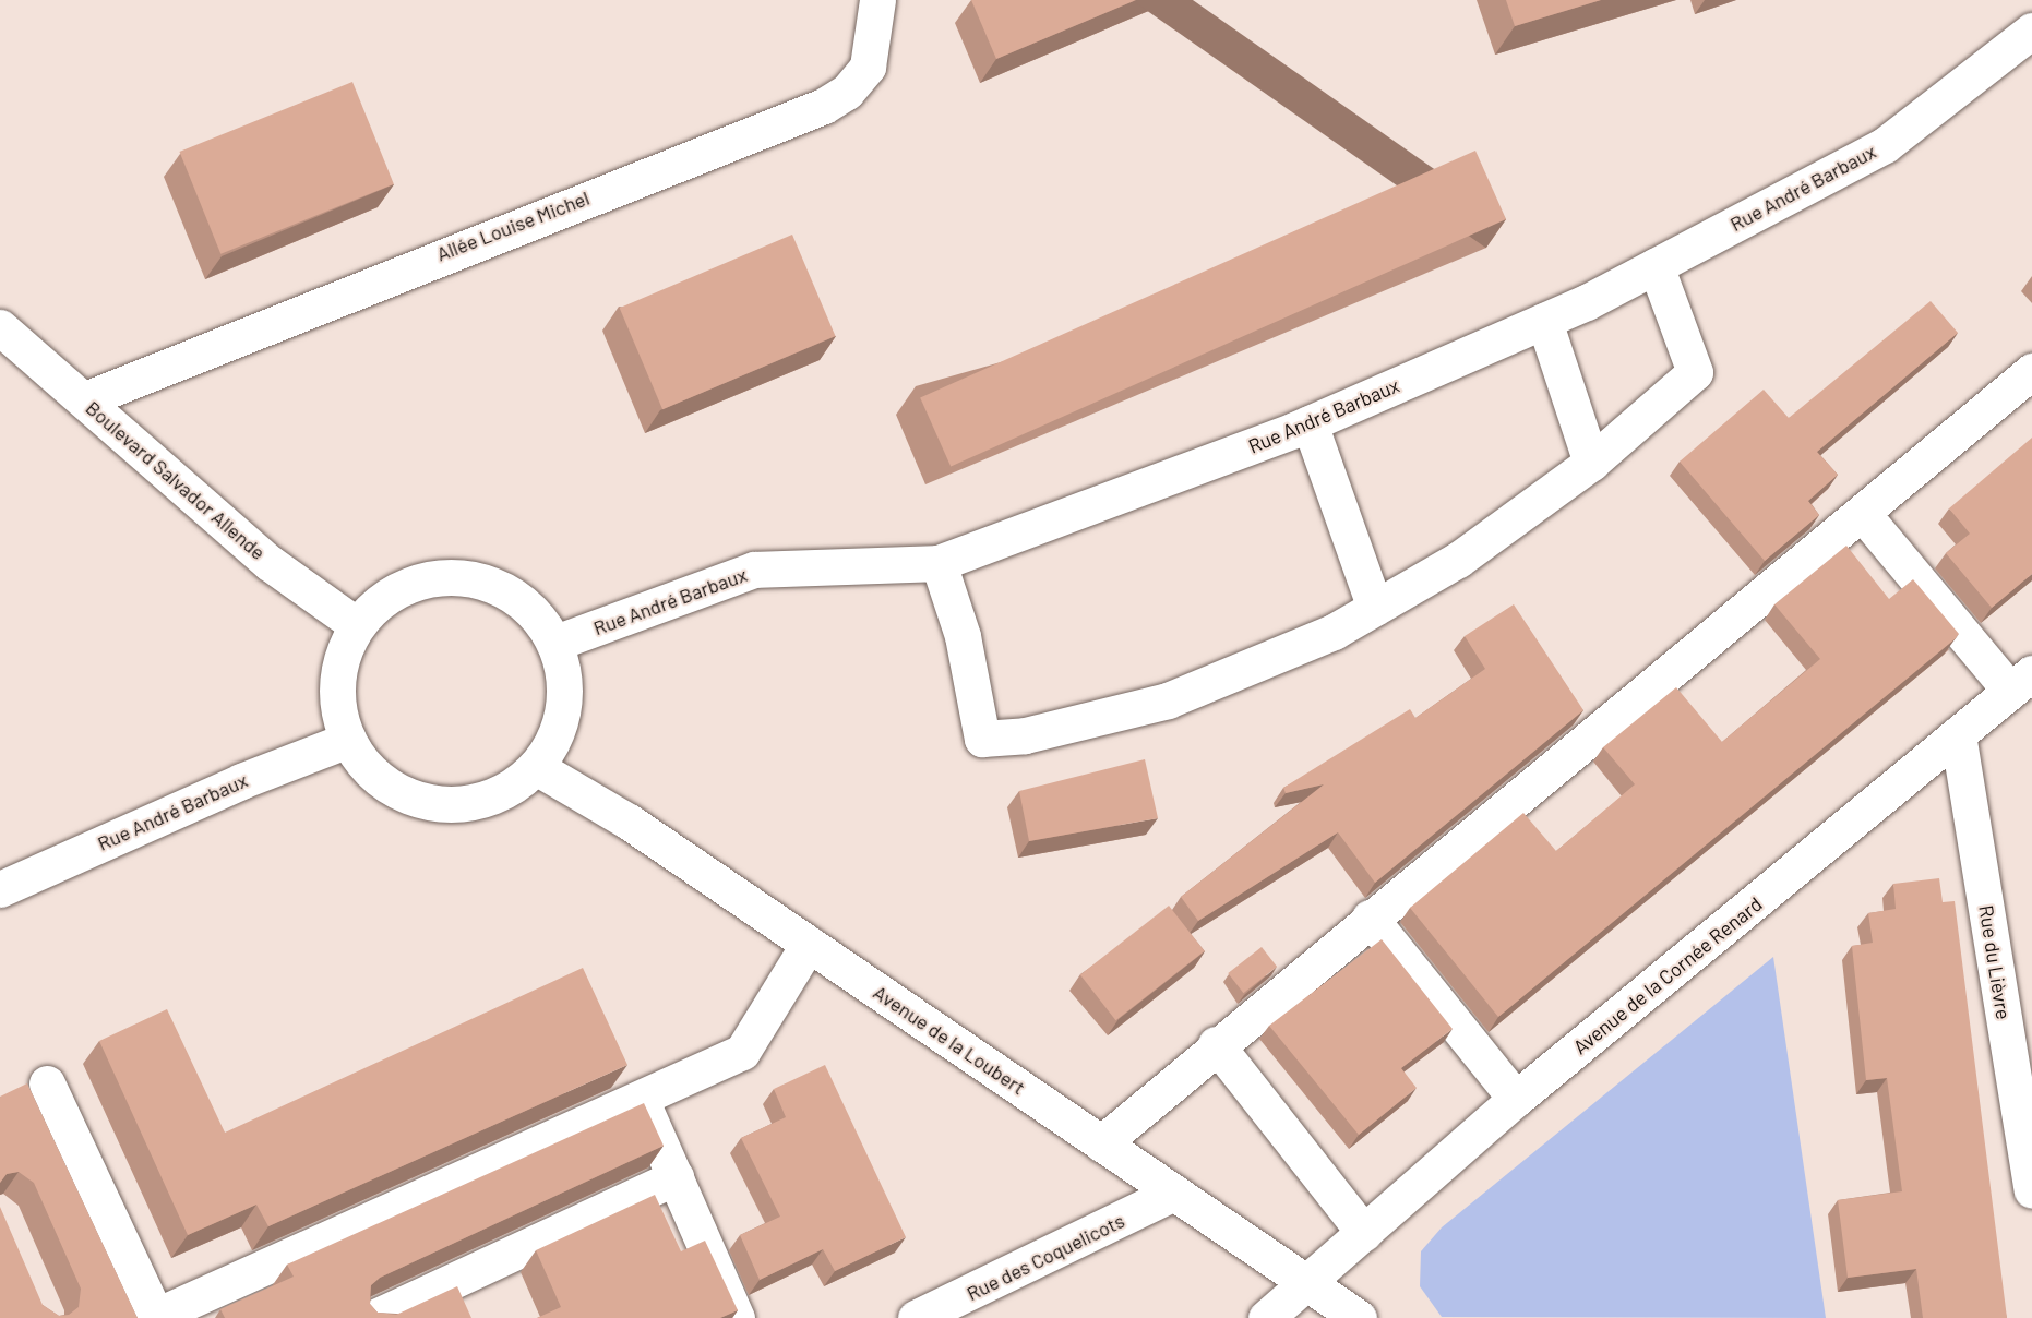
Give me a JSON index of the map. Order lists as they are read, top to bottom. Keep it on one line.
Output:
{"streets":{"street":["Rue André Barbaux","Allée Louise Michel","Boulevard Salvador Allende","Rue du Lièvre","Avenue de la Cornée Renard","Avenue de la Loubert","Rue des Coquelicots"]},"crossings":[["Rue André Barbaux","Boulevard Salvador Allende"],["Rue André Barbaux","Avenue de la Loubert"],["Allée Louise Michel","Boulevard Salvador Allende"],["Boulevard Salvador Allende","Avenue de la Loubert"],["Rue du Lièvre","Avenue de la Cornée Renard"],["Avenue de la Cornée Renard","Avenue de la Loubert"],["Avenue de la Loubert","Rue des Coquelicots"]]}
